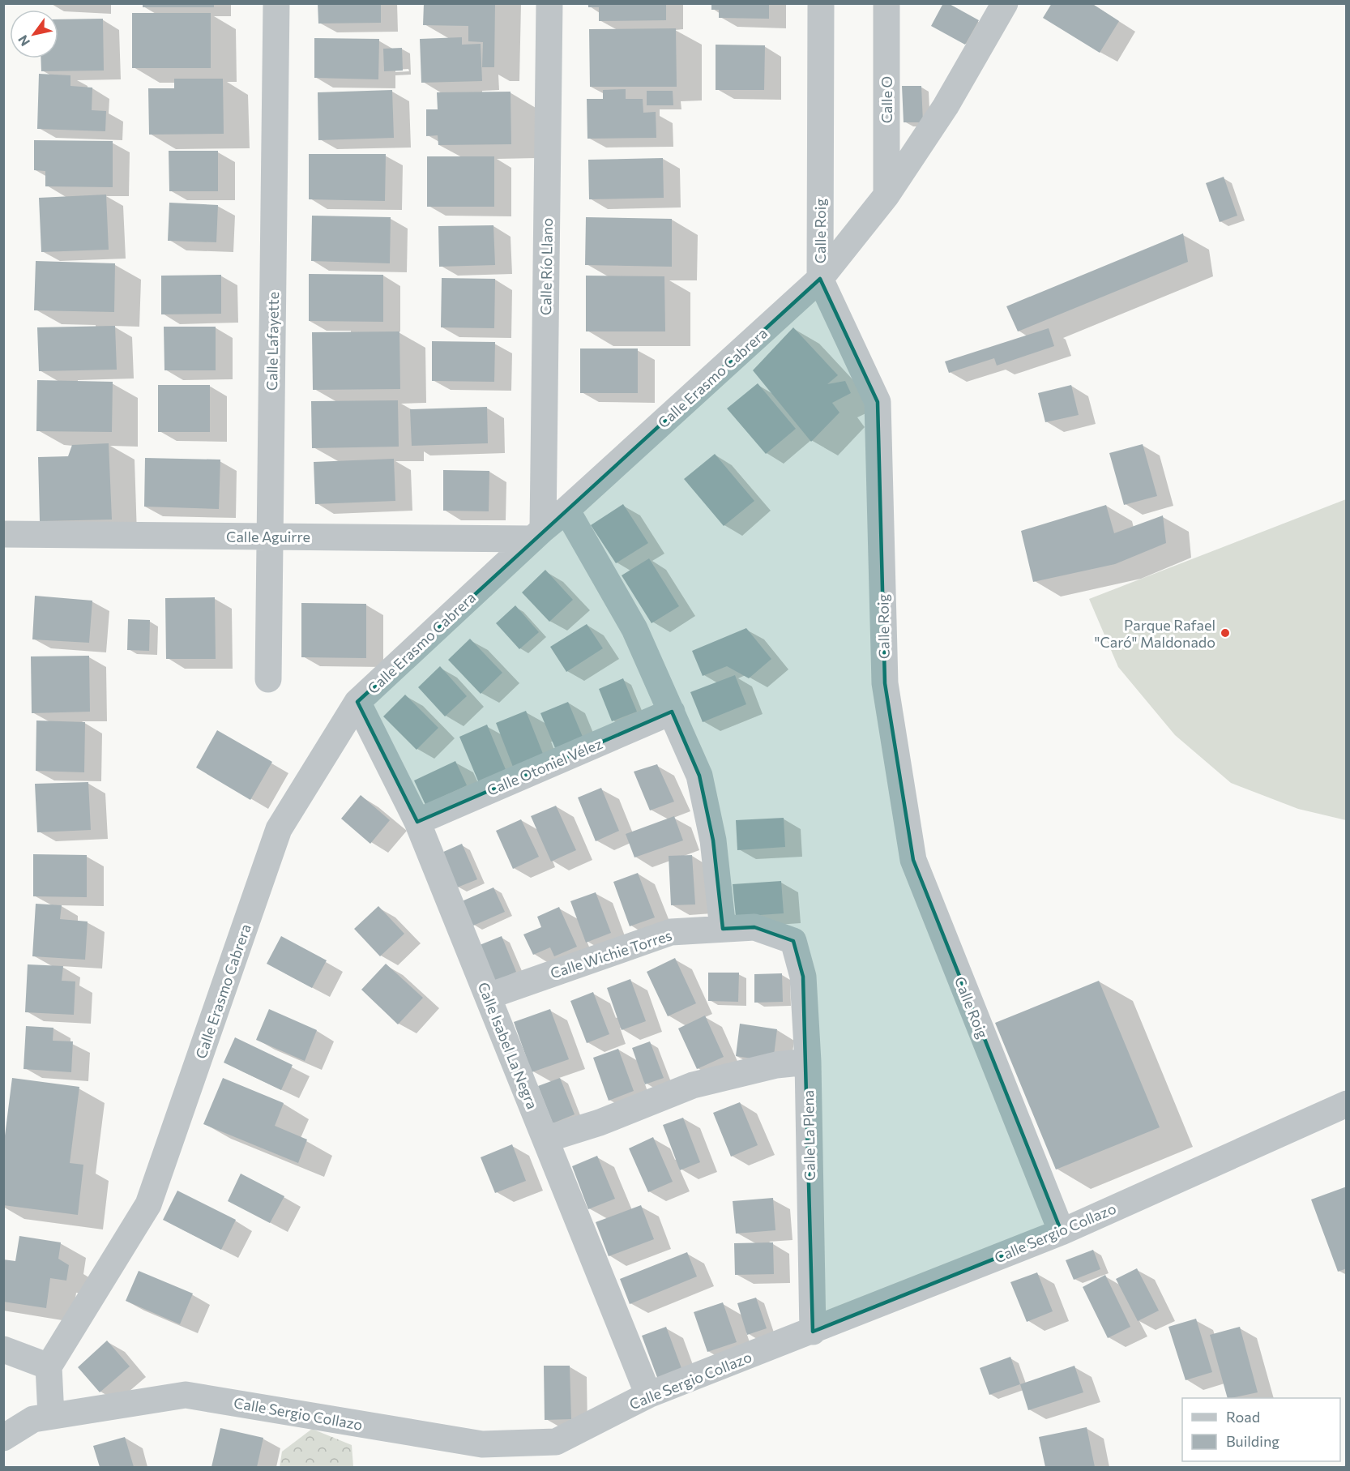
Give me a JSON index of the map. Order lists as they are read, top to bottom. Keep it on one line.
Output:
{"streets":{"street":["Calle O","Calle Roig","Calle Río Llano","Calle Lafayette","Calle Erasmo Cabrera","Calle Aguirre","Calle Otoniel Vélez","Calle Wichie Torres","Calle Isabel La Negra","Calle La Plena","Calle Sergio Collazo"]},"crossings":[["Calle O","Calle Erasmo Cabrera"],["Calle Roig","Calle Erasmo Cabrera"],["Calle Roig","Calle Sergio Collazo"],["Calle Río Llano","Calle Erasmo Cabrera"],["Calle Río Llano","Calle Aguirre"],["Calle Lafayette","Calle Aguirre"],["Calle Erasmo Cabrera","Calle Aguirre"],["Calle Erasmo Cabrera","Calle Isabel La Negra"],["Calle Otoniel Vélez","Calle Isabel La Negra"],["Calle Wichie Torres","Calle Isabel La Negra"],["Calle Wichie Torres","Calle La Plena"],["Calle Isabel La Negra","Calle Sergio Collazo"],["Calle La Plena","Calle Sergio Collazo"]],"places":["Parque Rafael \"Caró\" Maldonado"],"legend":["Road","Building"],"north":"bottom left"}
